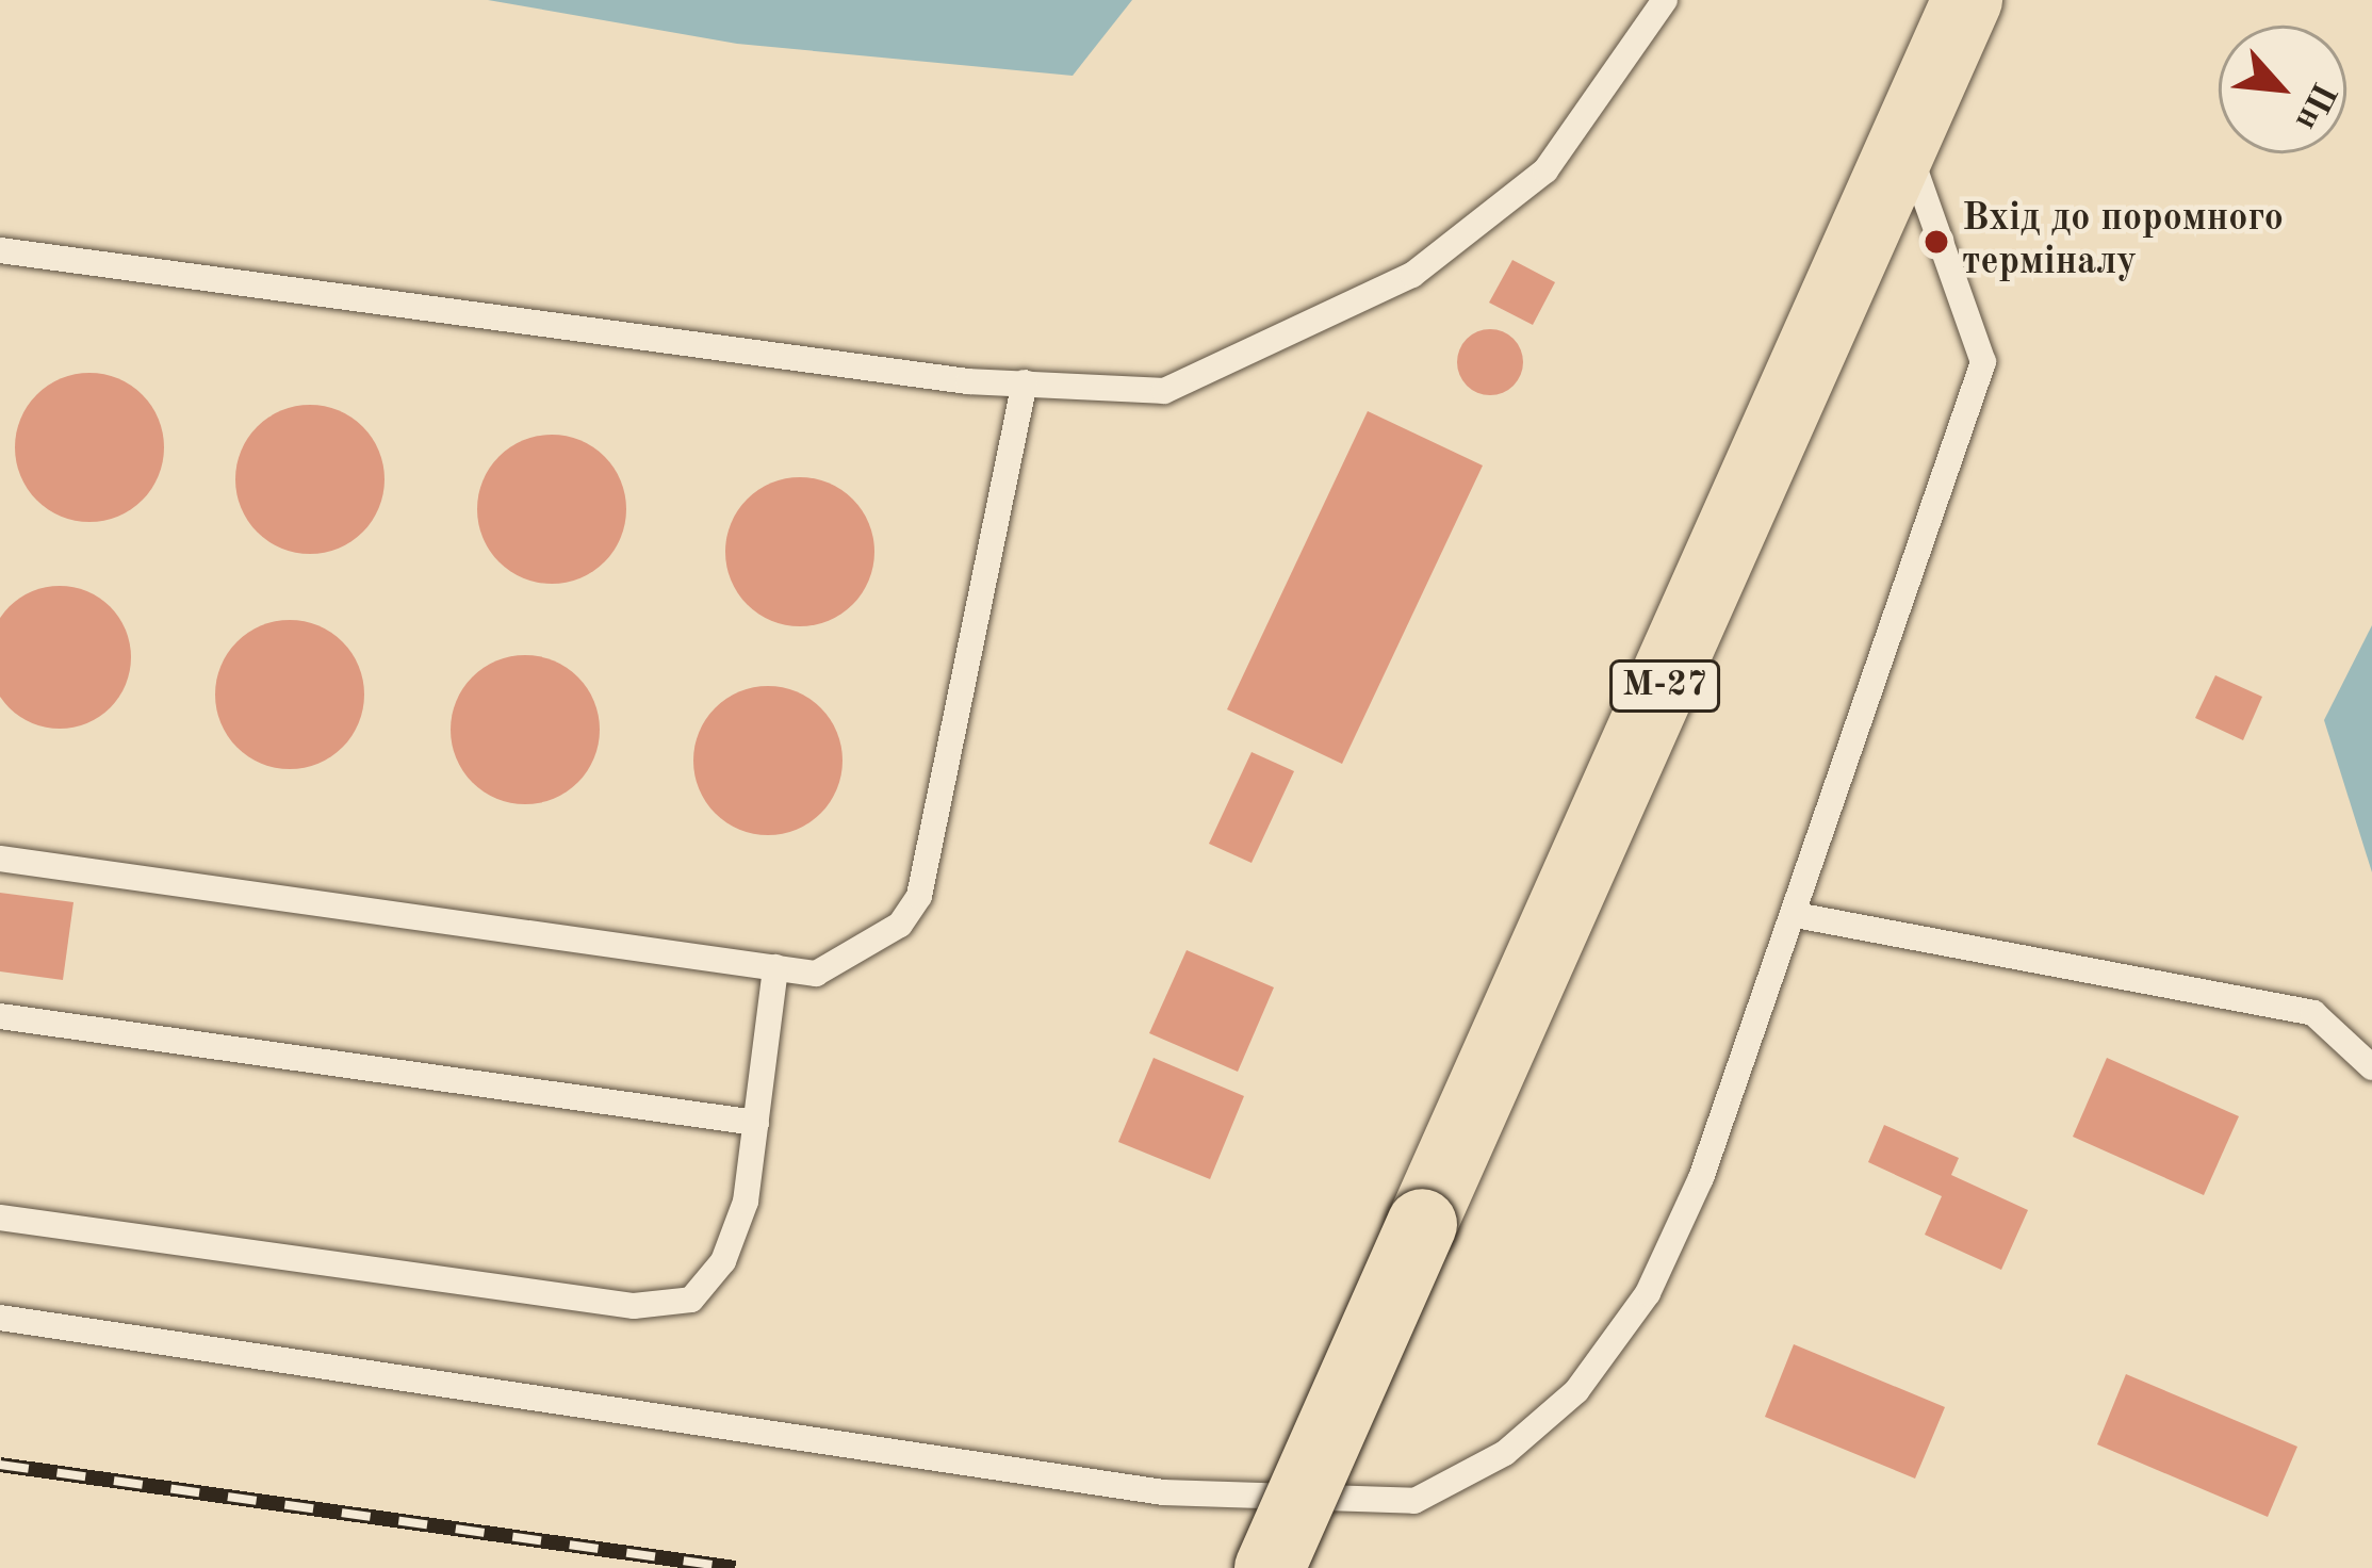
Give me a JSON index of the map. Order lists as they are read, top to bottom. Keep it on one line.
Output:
{"streets":{"main road":["М-27"]},"places":["Вхід до поромного терміналу"],"north":"bottom right"}
